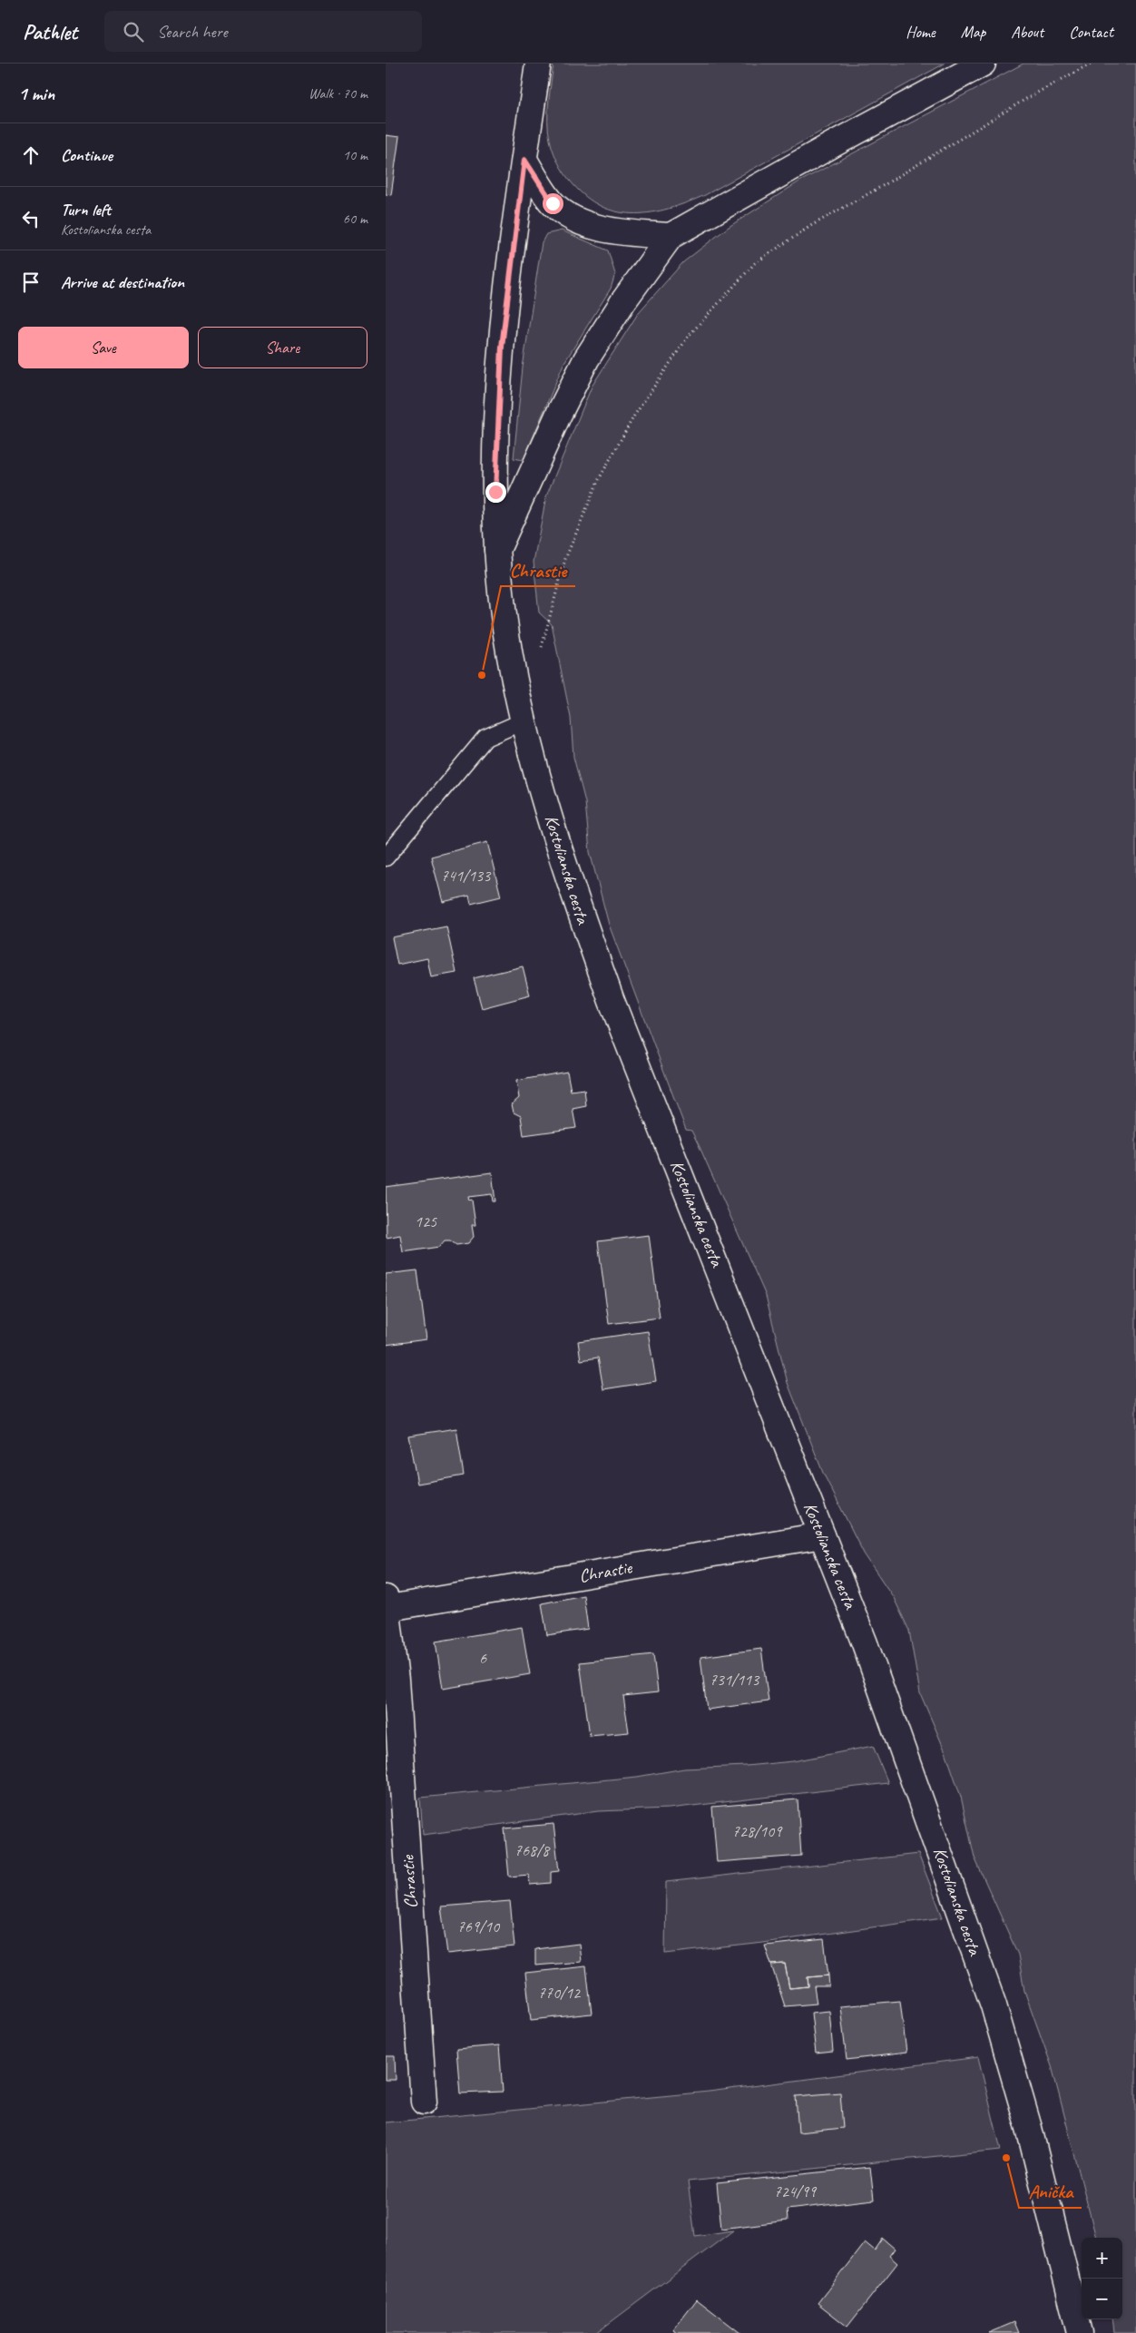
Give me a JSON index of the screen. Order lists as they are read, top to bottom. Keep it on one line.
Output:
{"streets":{"street":["Kostolianska cesta","Chrastie"]},"crossings":[["Kostolianska cesta","Chrastie"]],"places":["Chrastie","Anička"],"house_numbers":["741/133","125","6","731/113","728/109","768/8","769/10","770/12","724/99"],"page":{"header":"Pathlet","search":"Search here","nav":["Home","Map","About","Contact"],"heading":["1 min","Walk · 70 m"],"list":[["Continue","10 m"],["Turn left","Kostolianska cesta","60 m"],"Arrive at destination"],"buttons":["Save","Share"],"map_buttons":["+","−"]}}
